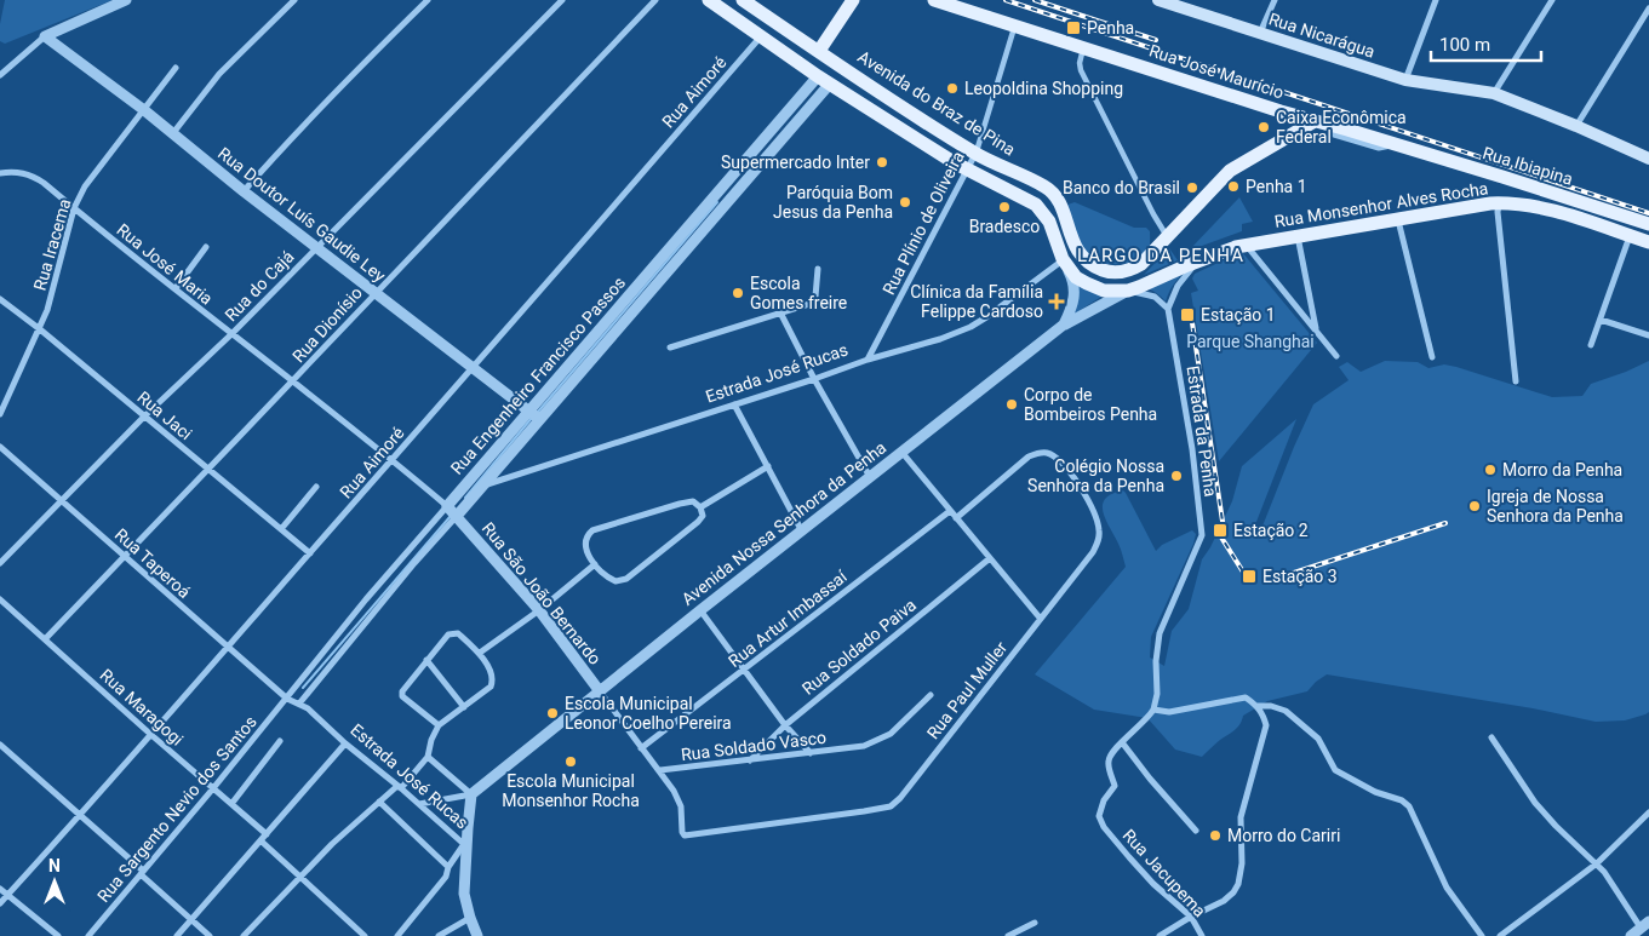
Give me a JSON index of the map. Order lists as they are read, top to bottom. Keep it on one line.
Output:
{"streets":{"main road":["Rua Nicarágua","Rua José Maurício","Avenida do Braz de Pina","Rua Ibiapina","Rua Monsenhor Alves Rocha"],"street":["Rua Aimoré","Rua Doutor Luís Gaudie Ley","Rua Plínio de Oliveira","Rua Iracema","Rua José Maria","Rua do Cajá","Rua Dionísio","Estrada José Rucas","Rua Engenheiro Francisco Passos","Rua Jaci","Estrada da Penha","Avenida Nossa Senhora da Penha","Rua Taperoá","Rua São João Bernardo","Rua Artur Imbassaí","Rua Soldado Paiva","Rua Paul Muller","Rua Maragogi","Rua Soldado Vasco","Rua Sargento Nevio dos Santos","Rua Jacupema"]},"crossings":[["Rua José Maurício","Rua Ibiapina"],["Rua José Maurício","Rua Plínio de Oliveira"],["Rua Aimoré","Rua Doutor Luís Gaudie Ley"],["Rua Aimoré","Rua José Maria"],["Rua Aimoré","Rua Jaci"],["Rua Aimoré","Rua Taperoá"],["Rua Aimoré","Rua Maragogi"],["Avenida do Braz de Pina","Rua Plínio de Oliveira"],["Rua Ibiapina","Rua Monsenhor Alves Rocha"],["Rua Doutor Luís Gaudie Ley","Rua Iracema"],["Rua Doutor Luís Gaudie Ley","Rua do Cajá"],["Rua Doutor Luís Gaudie Ley","Rua Dionísio"],["Rua Doutor Luís Gaudie Ley","Rua Engenheiro Francisco Passos"],["Rua Plínio de Oliveira","Estrada José Rucas"],["Rua Iracema","Rua José Maria"],["Rua Iracema","Rua Jaci"],["Rua José Maria","Rua do Cajá"],["Rua José Maria","Rua Dionísio"],["Rua José Maria","Rua Engenheiro Francisco Passos"],["Rua José Maria","Rua São João Bernardo"],["Rua do Cajá","Rua Jaci"],["Rua do Cajá","Rua Taperoá"],["Rua Dionísio","Rua Jaci"],["Rua Dionísio","Rua Taperoá"],["Rua Dionísio","Rua Maragogi"],["Estrada José Rucas","Rua Engenheiro Francisco Passos"],["Estrada José Rucas","Rua Taperoá"],["Estrada José Rucas","Rua Sargento Nevio dos Santos"],["Rua Engenheiro Francisco Passos","Rua Taperoá"],["Rua Engenheiro Francisco Passos","Rua São João Bernardo"],["Rua Engenheiro Francisco Passos","Rua Sargento Nevio dos Santos"],["Estrada da Penha","Rua Jacupema"],["Avenida Nossa Senhora da Penha","Rua São João Bernardo"],["Avenida Nossa Senhora da Penha","Rua Soldado Vasco"],["Rua Taperoá","Rua Sargento Nevio dos Santos"],["Rua São João Bernardo","Rua Soldado Vasco"],["Rua Artur Imbassaí","Rua Soldado Vasco"],["Rua Soldado Paiva","Rua Soldado Vasco"],["Rua Paul Muller","Rua Soldado Vasco"],["Rua Maragogi","Rua Sargento Nevio dos Santos"]],"districts":["LARGO DA PENHA"],"parks":["Parque Shanghai"],"places":{"transit":["Penha","Estação 1","Estação 2","Estação 3"],"other":["Leopoldina Shopping","Caixa Econômica Federal","Supermercado Inter","Penha 1","Banco do Brasil","Paróquia Bom Jesus da Penha","Bradesco","Escola Gomes freire","Corpo de Bombeiros Penha","Morro da Penha","Colégio Nossa Senhora da Penha","Igreja de Nossa Senhora da Penha","Escola Municipal Leonor Coelho Pereira","Escola Municipal Monsenhor Rocha","Morro do Cariri"],"health":["Clínica da Família Felippe Cardoso"]},"scale_bar":"100 m","north":"top"}
